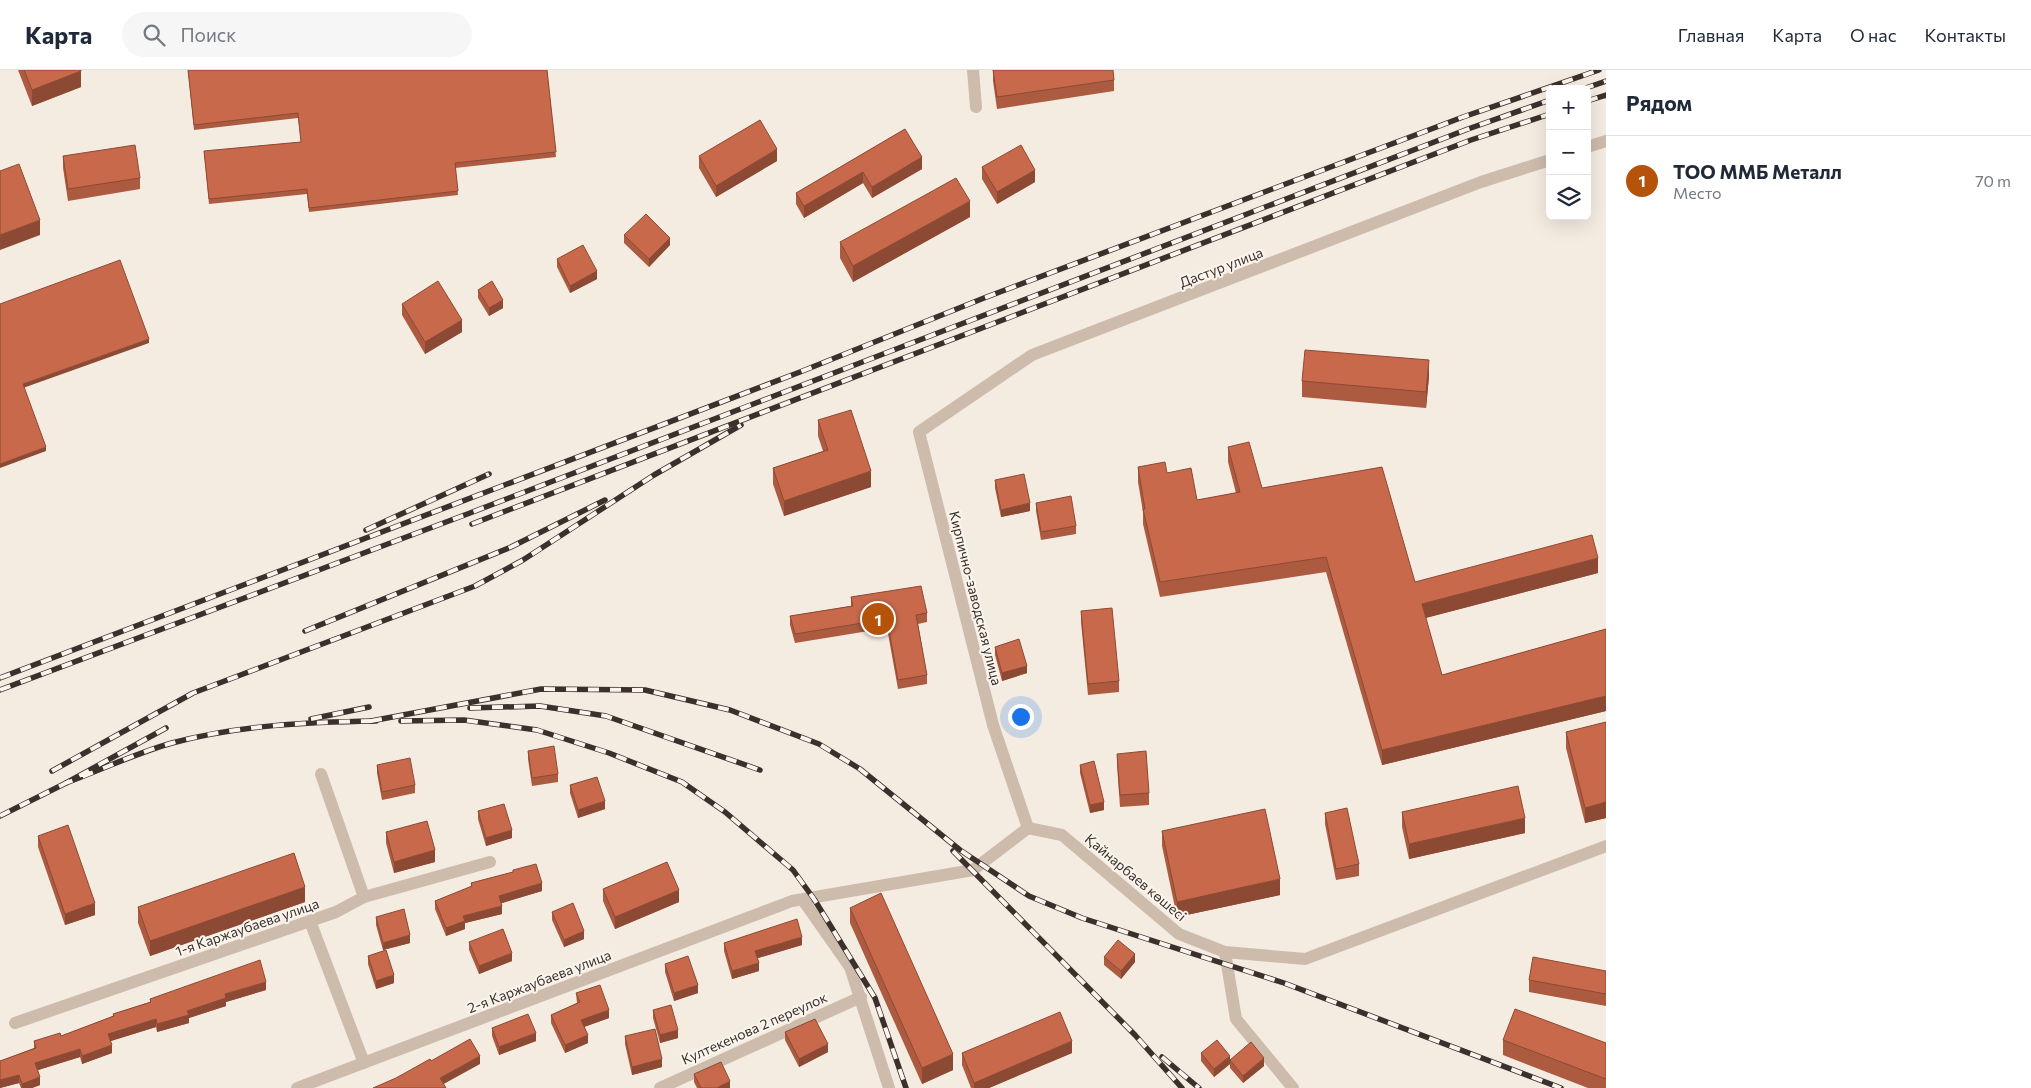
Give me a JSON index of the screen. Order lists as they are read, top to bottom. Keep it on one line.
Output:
{"streets":{"street":["Дастур улица","Кирпично-заводская улица","Қайнарбаев көшесі","1-я Каржаубаева улица","2-я Каржаубаева улица","Култекенова 2 переулок"]},"crossings":[["Дастур улица","Кирпично-заводская улица"],["Кирпично-заводская улица","Қайнарбаев көшесі"]],"page":{"header":"Карта","search":"Поиск","nav":["Главная","Карта","О нас","Контакты"],"heading":"Рядом","map_buttons":["+","−"],"list":[{"mark":"1","name":"ТОО ММБ Металл","note":"Место","value":"70 m"}],"pins":"1"}}
